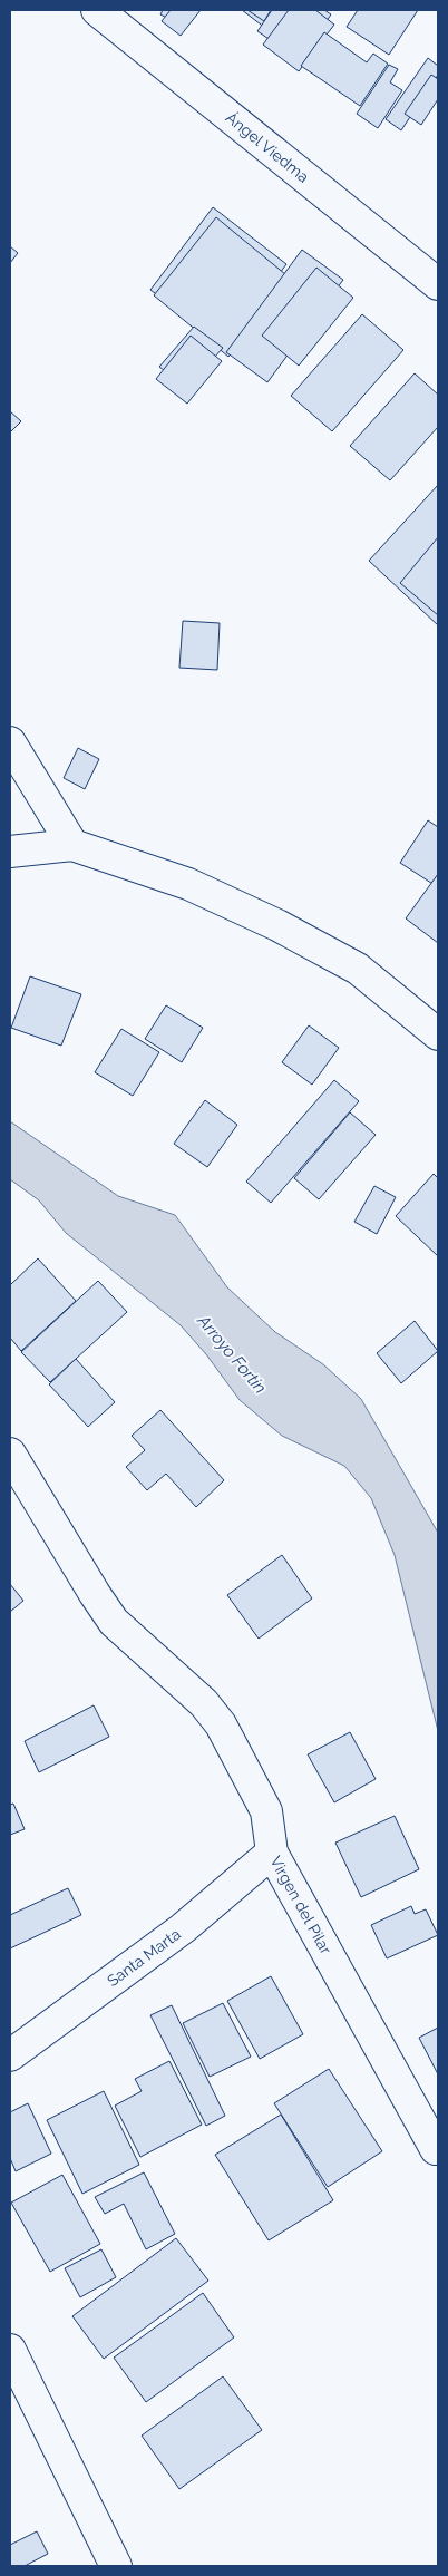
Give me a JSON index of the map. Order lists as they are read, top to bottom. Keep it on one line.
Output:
{"streets":{"street":["Ángel Viedma","Virgen del Pilar","Santa Marta"]},"crossings":[["Virgen del Pilar","Santa Marta"]],"water":["Arroyo Fortín"]}
